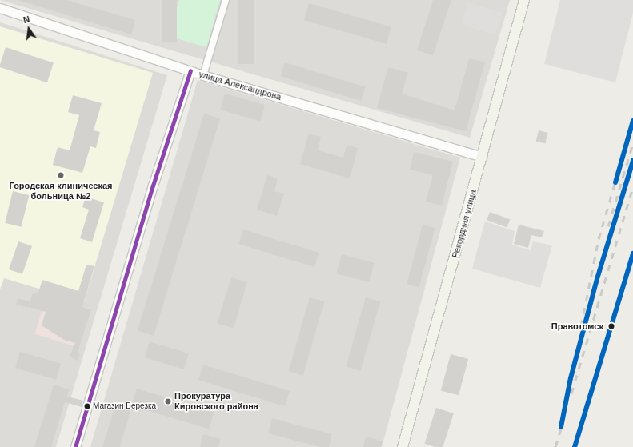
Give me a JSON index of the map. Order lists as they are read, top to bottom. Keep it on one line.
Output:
{"streets":{"main road":["Рекордная улица"],"street":["улица Александрова"]},"crossings":[["улица Александрова","Рекордная улица"]],"places":["Городская клиническая больница №2","Правотомск","Прокуратура Кировского района","Магазин Березка"],"north":"top"}
